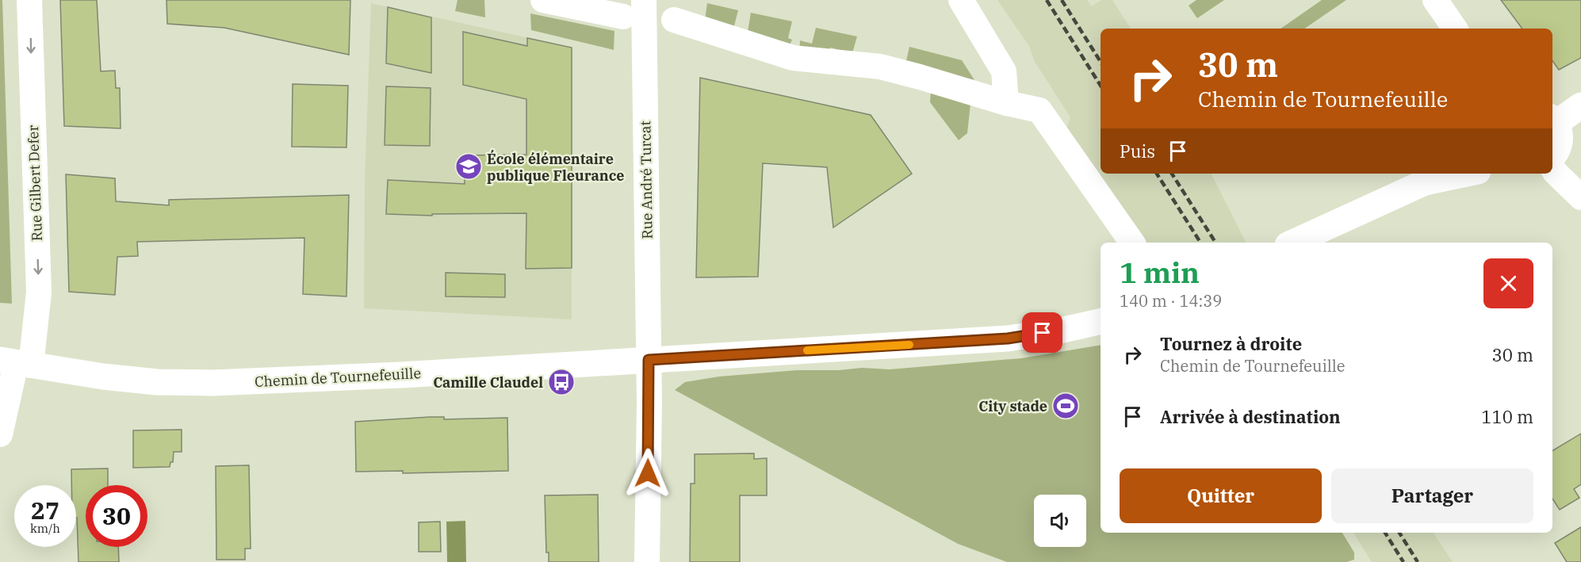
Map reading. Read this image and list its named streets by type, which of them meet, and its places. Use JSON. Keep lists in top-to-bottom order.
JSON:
{
  "streets": {
    "street": ["Rue André Turcat", "Rue Gilbert Defer", "Chemin de Tournefeuille"]
  },
  "crossings": [
    ["Rue André Turcat", "Chemin de Tournefeuille"],
    ["Rue Gilbert Defer", "Chemin de Tournefeuille"]
  ],
  "one_way": ["Rue Gilbert Defer"],
  "places": {
    "school or university": ["École élémentaire publique Fleurance"],
    "bus stop": ["Camille Claudel"],
    "sports": ["City stade"]
  },
  "page": {
    "turn": ["30 m", "Chemin de Tournefeuille"],
    "then": "Puis",
    "heading": ["1 min", "140 m · 14:39"],
    "list": [
      {
        "name": "Tournez à droite",
        "note": "Chemin de Tournefeuille",
        "value": "30 m"
      },
      {
        "name": "Arrivée à destination",
        "value": "110 m"
      }
    ],
    "buttons": ["Quitter", "Partager"],
    "speed": "27 km/h",
    "limit": "30"
  }
}
